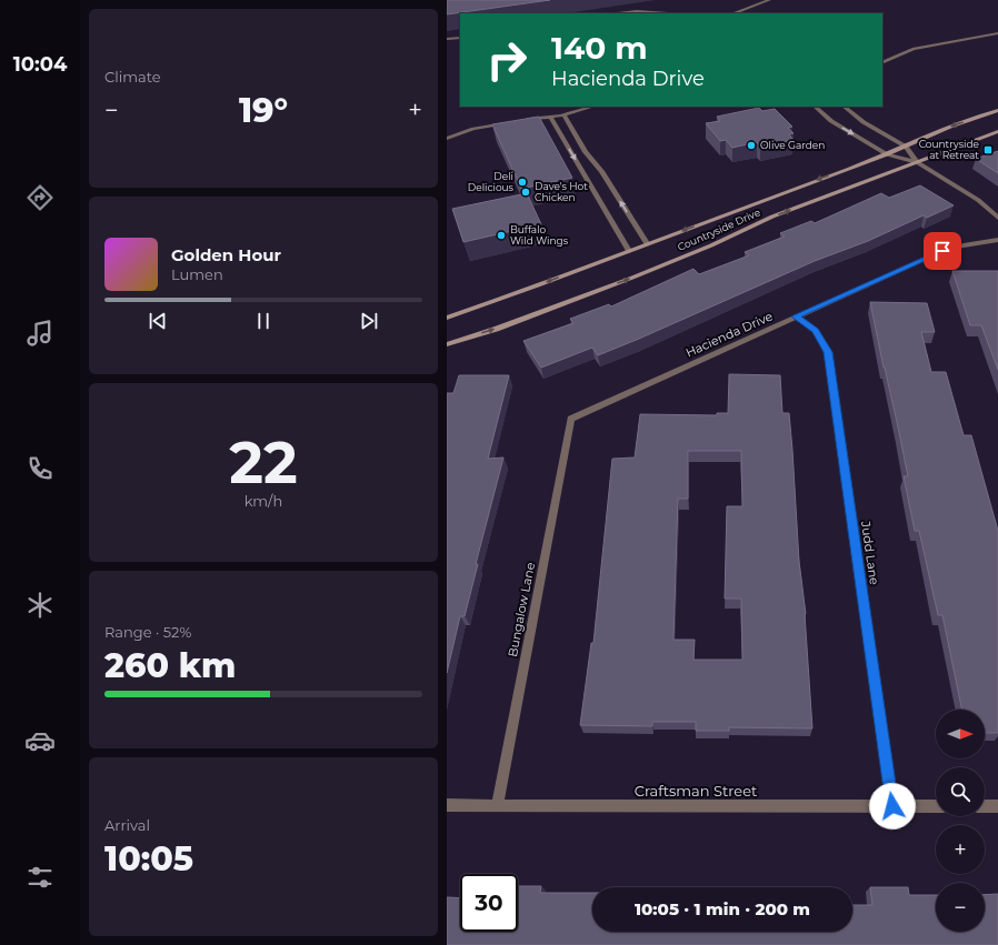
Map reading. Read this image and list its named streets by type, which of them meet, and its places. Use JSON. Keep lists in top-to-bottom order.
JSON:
{
  "streets": {
    "street": [
      "Countryside Drive",
      "Hacienda Drive",
      "Judd Lane",
      "Bungalow Lane",
      "Craftsman Street"
    ]
  },
  "crossings": [
    ["Hacienda Drive", "Judd Lane"],
    ["Hacienda Drive", "Bungalow Lane"],
    ["Judd Lane", "Craftsman Street"],
    ["Bungalow Lane", "Craftsman Street"]
  ],
  "places": {
    "other": [
      "Olive Garden",
      "Deli Delicious",
      "Dave's Hot Chicken",
      "Buffalo Wild Wings"
    ],
    "transit": ["Countryside at Retreat"]
  },
  "north": "right",
  "page": {
    "tabs": "10:04",
    "tile": [
      "Climate",
      ["22", "km/h"],
      ["Range · 52%", "260 km"],
      ["Arrival", "10:05"]
    ],
    "turn": ["140 m", "Hacienda Drive"],
    "heat": ["−", "19°", "+"],
    "song": ["Golden Hour", "Lumen"],
    "map_buttons": ["+", "−"],
    "limit": "30",
    "trip": "10:05 · 1 min · 200 m"
  }
}
